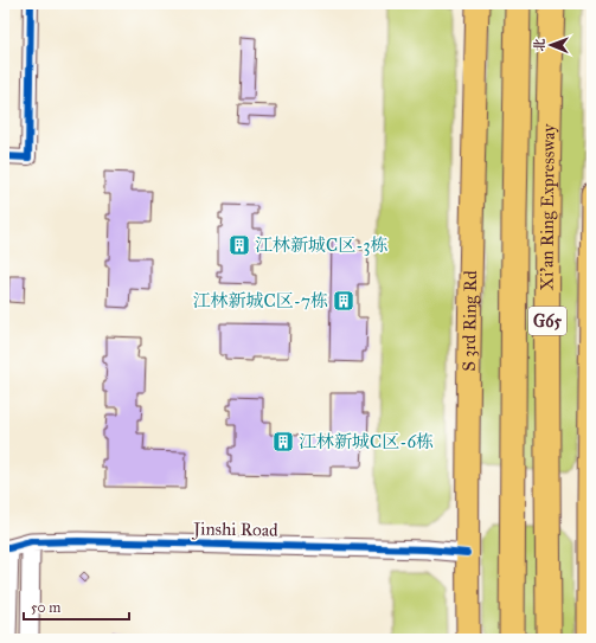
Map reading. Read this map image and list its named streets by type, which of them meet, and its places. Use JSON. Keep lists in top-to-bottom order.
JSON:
{
  "streets": {
    "highway": ["Xi'an Ring Expressway", "S 3rd Ring Rd", "G65"],
    "street": ["Jinshi Road"]
  },
  "crossings": [
    ["S 3rd Ring Rd", "Jinshi Road"]
  ],
  "places": {
    "building": ["江林新城C区-3栋", "江林新城C区-7栋", "江林新城C区-6栋"]
  },
  "scale_bar": "50 m",
  "north": "left"
}
